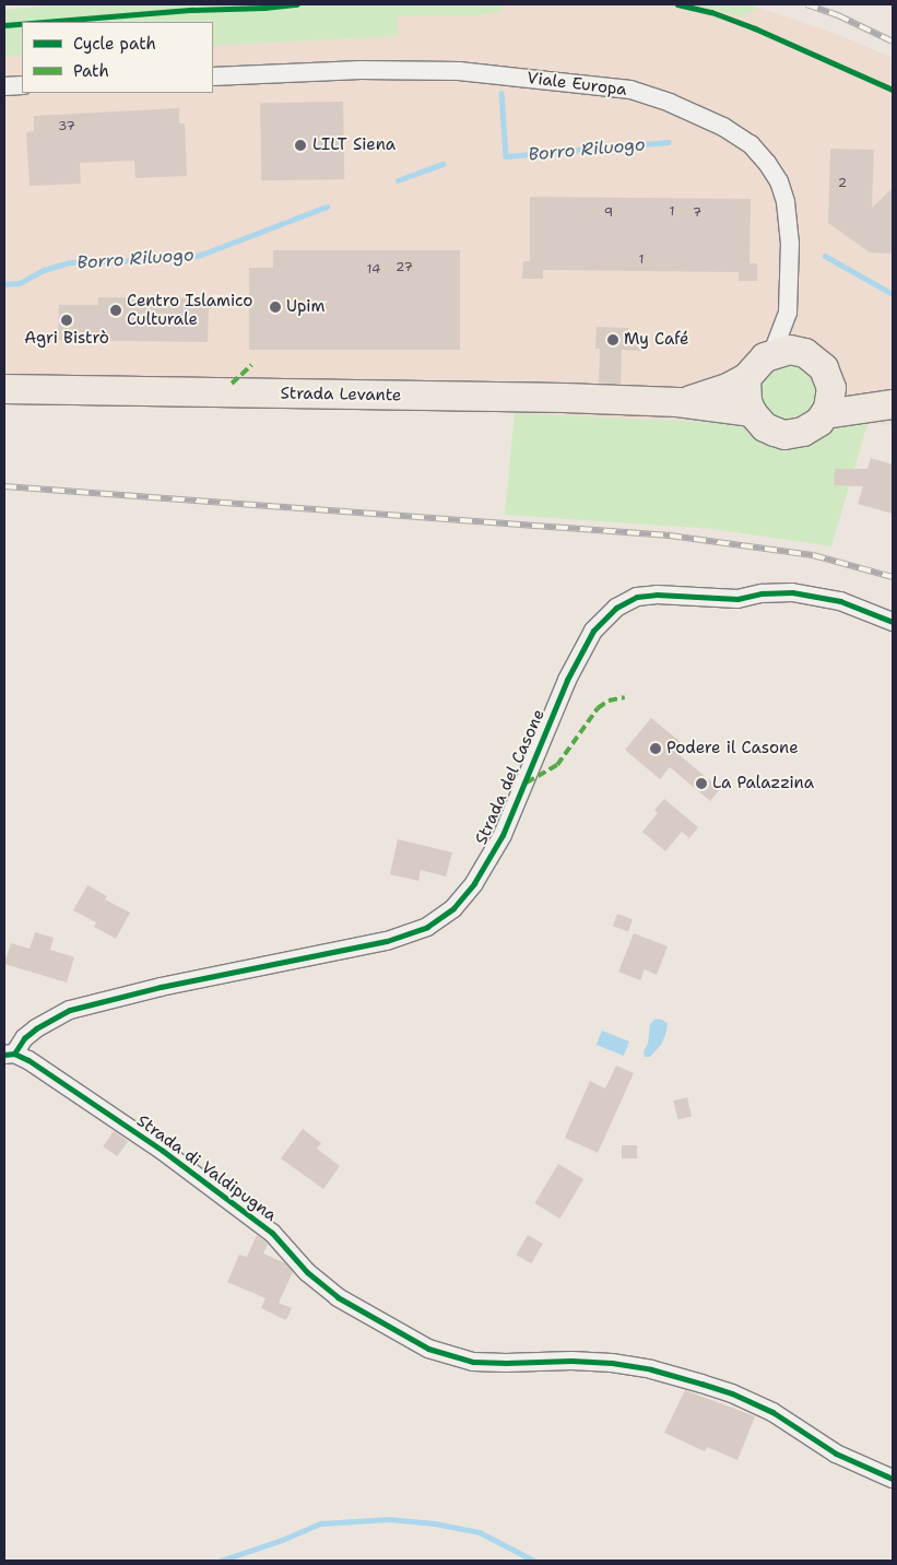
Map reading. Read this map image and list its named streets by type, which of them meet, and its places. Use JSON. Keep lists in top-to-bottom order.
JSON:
{
  "streets": {
    "main road": ["Strada Levante"],
    "street": ["Viale Europa", "Strada del Casone", "Strada di Valdipugna"]
  },
  "crossings": [
    ["Viale Europa", "Strada Levante"],
    ["Strada del Casone", "Strada di Valdipugna"]
  ],
  "water": ["Borro Riluogo"],
  "places": [
    "LILT Siena",
    "Upim",
    "Centro Islamico Culturale",
    "Agri Bistrò",
    "My Café",
    "Podere il Casone",
    "La Palazzina"
  ],
  "house_numbers": [
    "37",
    "2",
    "1",
    "9",
    "7",
    "1",
    "27",
    "14"
  ],
  "legend": ["Cycle path", "Path"]
}
